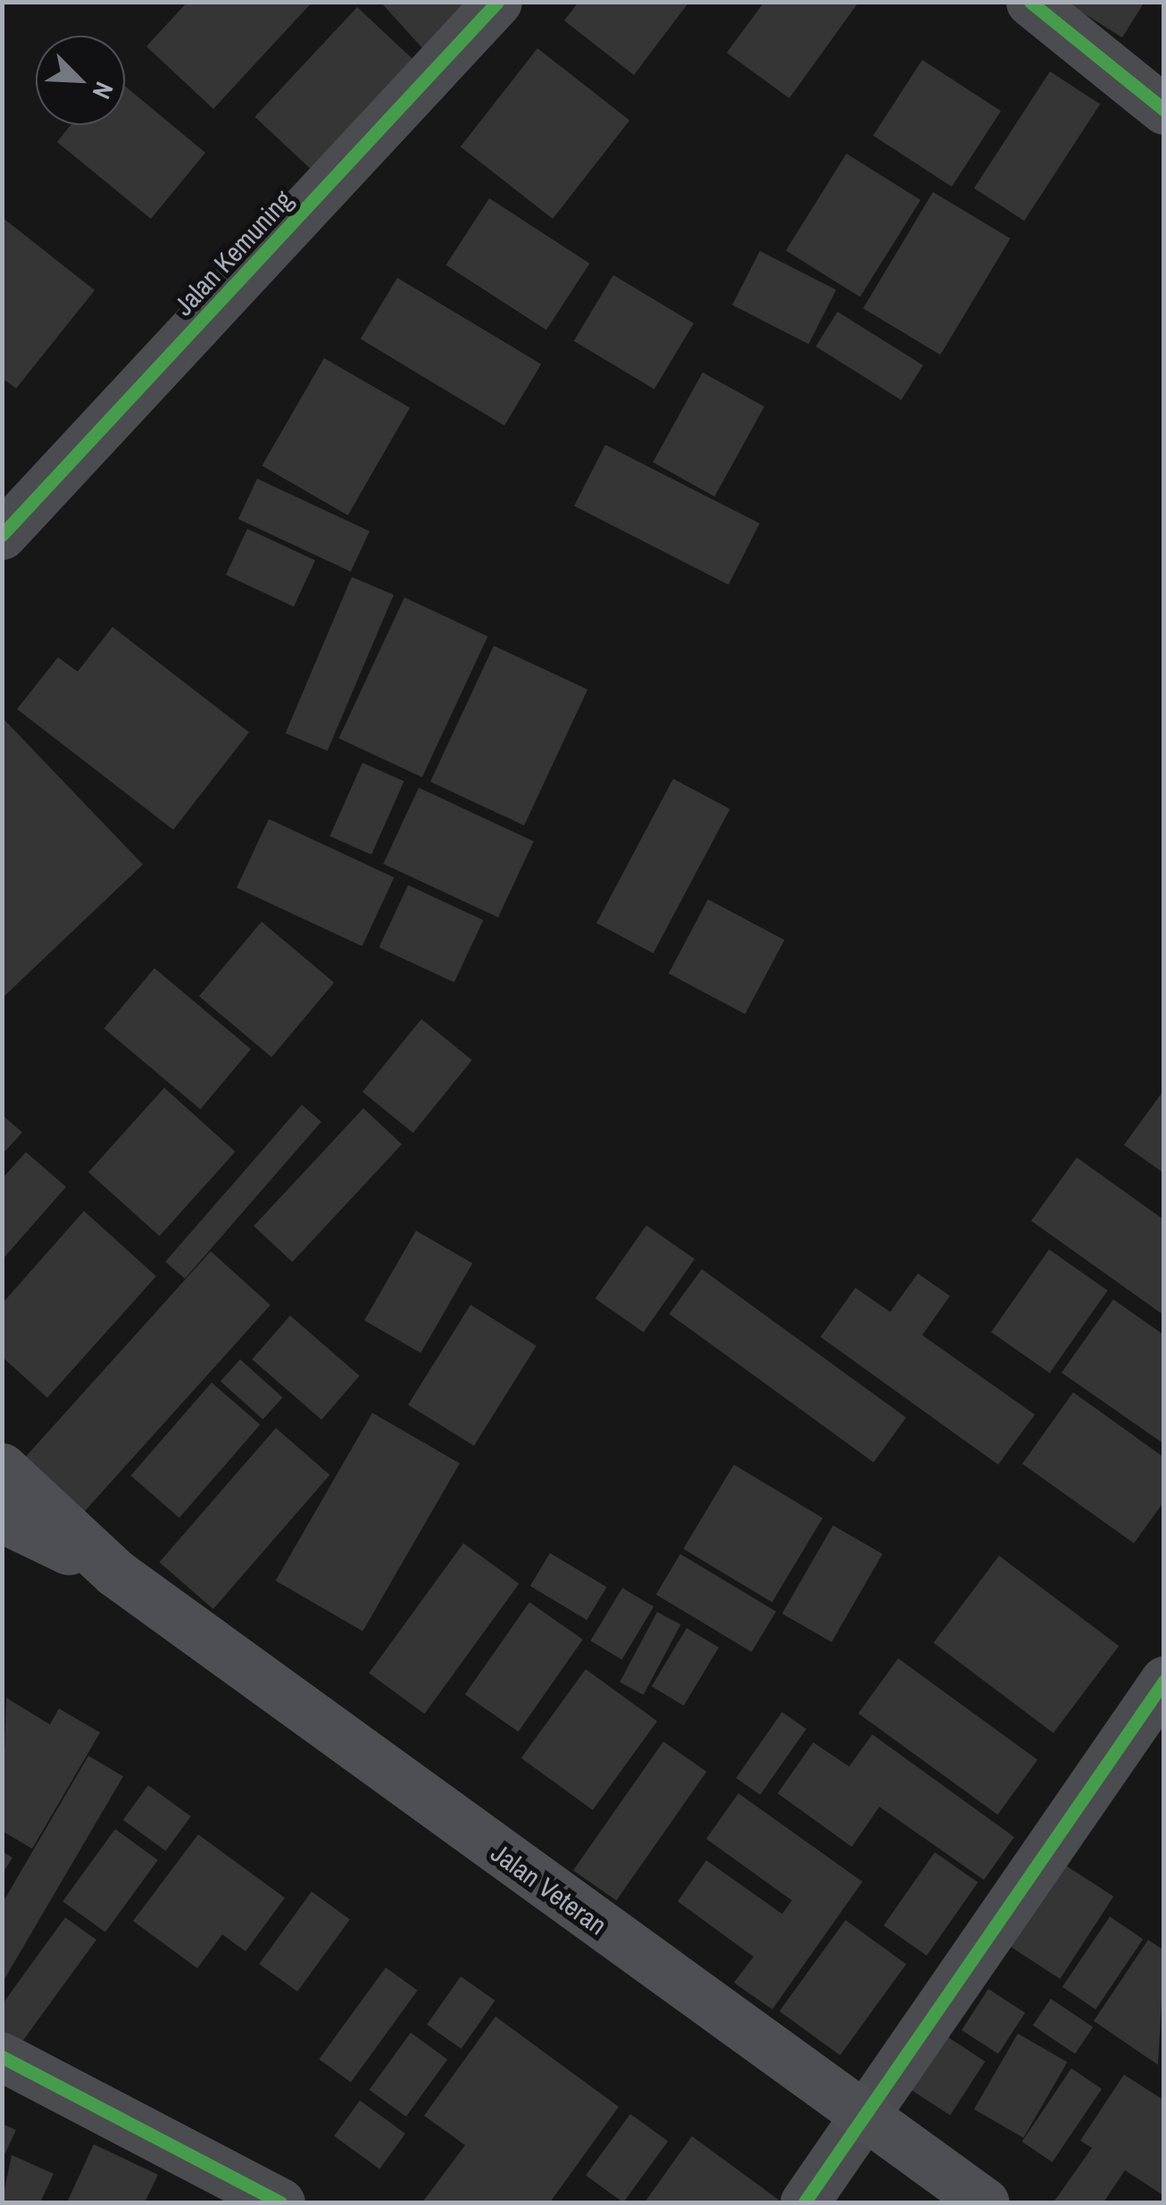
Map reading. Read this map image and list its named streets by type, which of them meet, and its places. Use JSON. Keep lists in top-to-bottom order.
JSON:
{
  "streets": {
    "main road": ["Jalan Veteran"],
    "street": ["Jalan Kemuning"]
  },
  "north": "bottom right"
}
